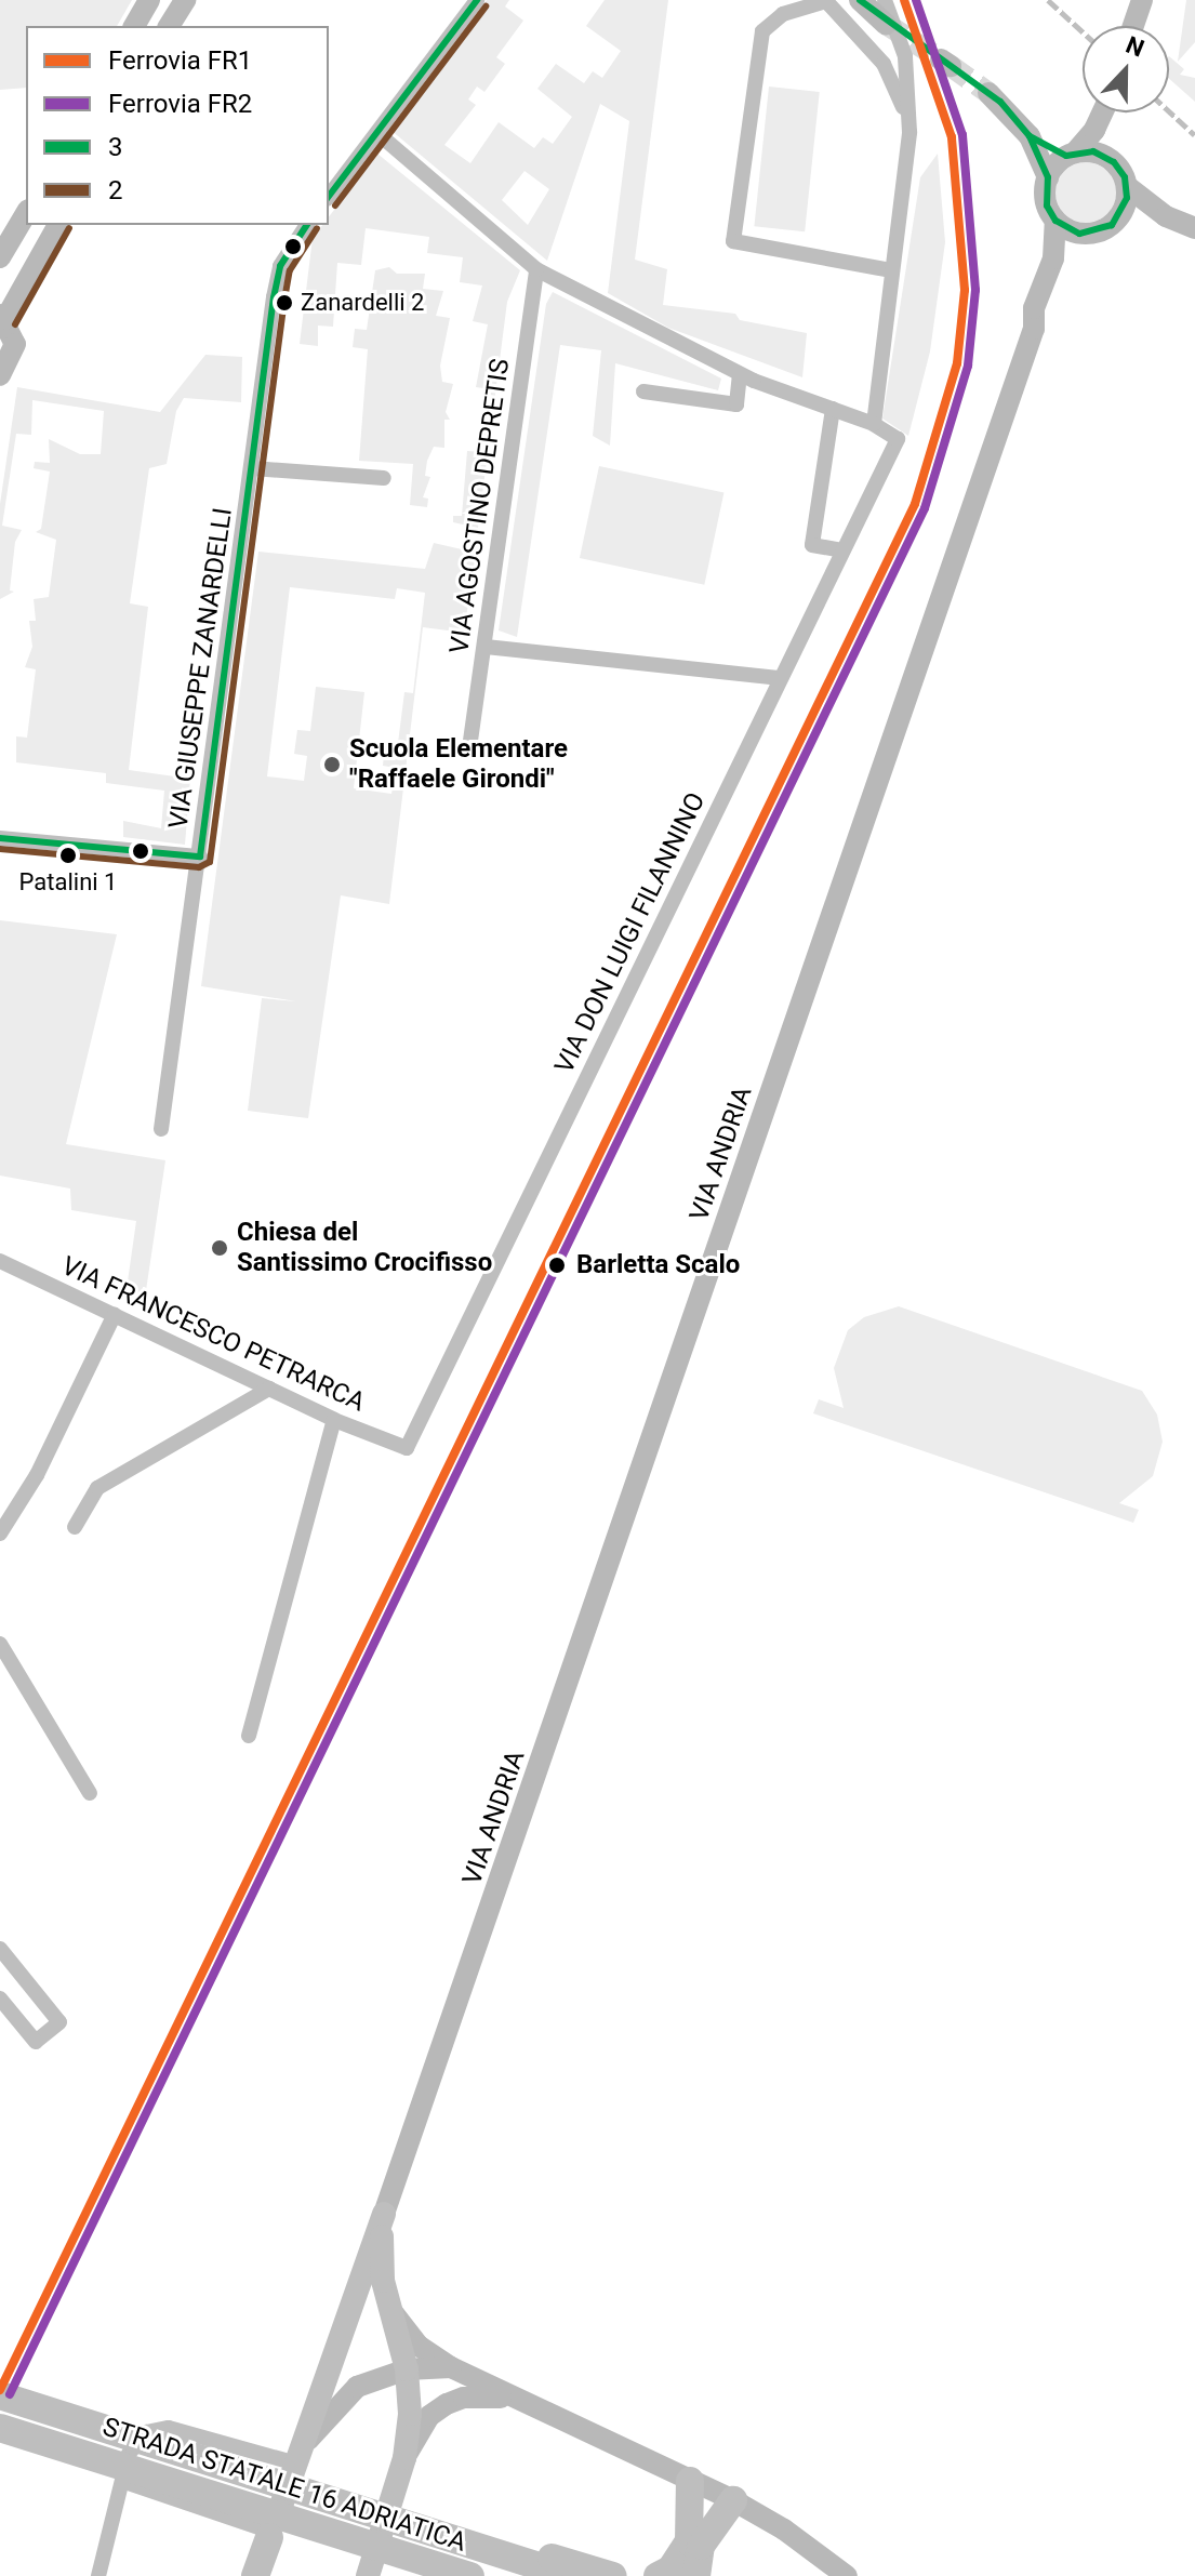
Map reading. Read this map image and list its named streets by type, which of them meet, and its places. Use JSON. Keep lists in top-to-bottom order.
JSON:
{
  "streets": {
    "highway": ["STRADA STATALE 16 ADRIATICA"],
    "main road": ["VIA ANDRIA"],
    "street": [
      "VIA AGOSTINO DEPRETIS",
      "VIA GIUSEPPE ZANARDELLI",
      "VIA DON LUIGI FILANNINO",
      "VIA FRANCESCO PETRARCA"
    ]
  },
  "crossings": [
    ["VIA DON LUIGI FILANNINO", "VIA FRANCESCO PETRARCA"]
  ],
  "places": [
    "Zanardelli 2",
    "Scuola Elementare \"Raffaele Girondi\"",
    "Patalini 1",
    "Chiesa del Santissimo Crocifisso",
    "Barletta Scalo"
  ],
  "lines": [
    "rail line FR1",
    "rail line FR2",
    "transit line 3",
    "transit line 2"
  ],
  "legend": [
    "Ferrovia FR1",
    "Ferrovia FR2",
    "3",
    "2"
  ],
  "north": "top"
}
